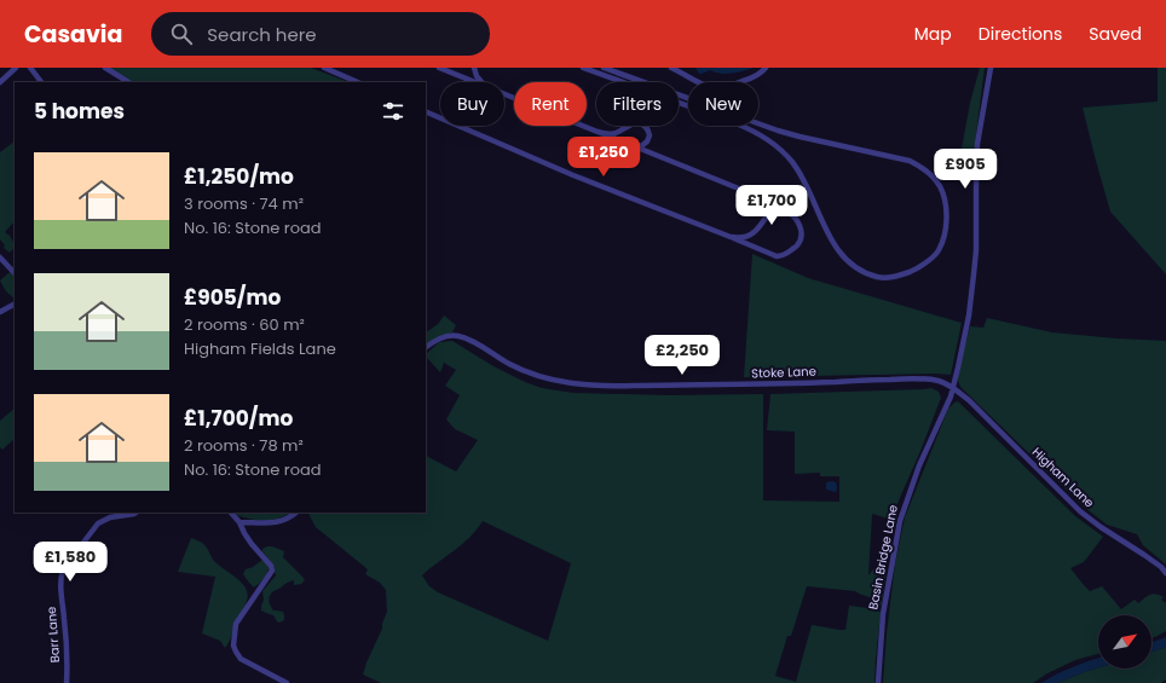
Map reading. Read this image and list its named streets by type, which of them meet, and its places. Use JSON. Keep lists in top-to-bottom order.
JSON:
{
  "streets": {
    "street": [
      "Stoke Lane",
      "Higham Lane",
      "Basin Bridge Lane",
      "Barr Lane"
    ]
  },
  "crossings": [
    ["Stoke Lane", "Higham Lane"],
    ["Stoke Lane", "Basin Bridge Lane"],
    ["Higham Lane", "Basin Bridge Lane"]
  ],
  "north": "top right",
  "page": {
    "header": "Casavia",
    "search": "Search here",
    "nav": ["Map", "Directions", "Saved"],
    "chip": [
      "Buy",
      "Rent",
      "Filters",
      "New"
    ],
    "heading": "5 homes",
    "price": [
      "£1,250",
      "£905",
      "£1,700",
      "£2,250",
      "£1,580"
    ],
    "list": [
      {
        "name": "£1,250/mo",
        "note": "3 rooms · 74 m² · No. 16: Stone road"
      },
      {
        "name": "£905/mo",
        "note": "2 rooms · 60 m² · Higham Fields Lane"
      },
      {
        "name": "£1,700/mo",
        "note": "2 rooms · 78 m² · No. 16: Stone road"
      }
    ]
  }
}
